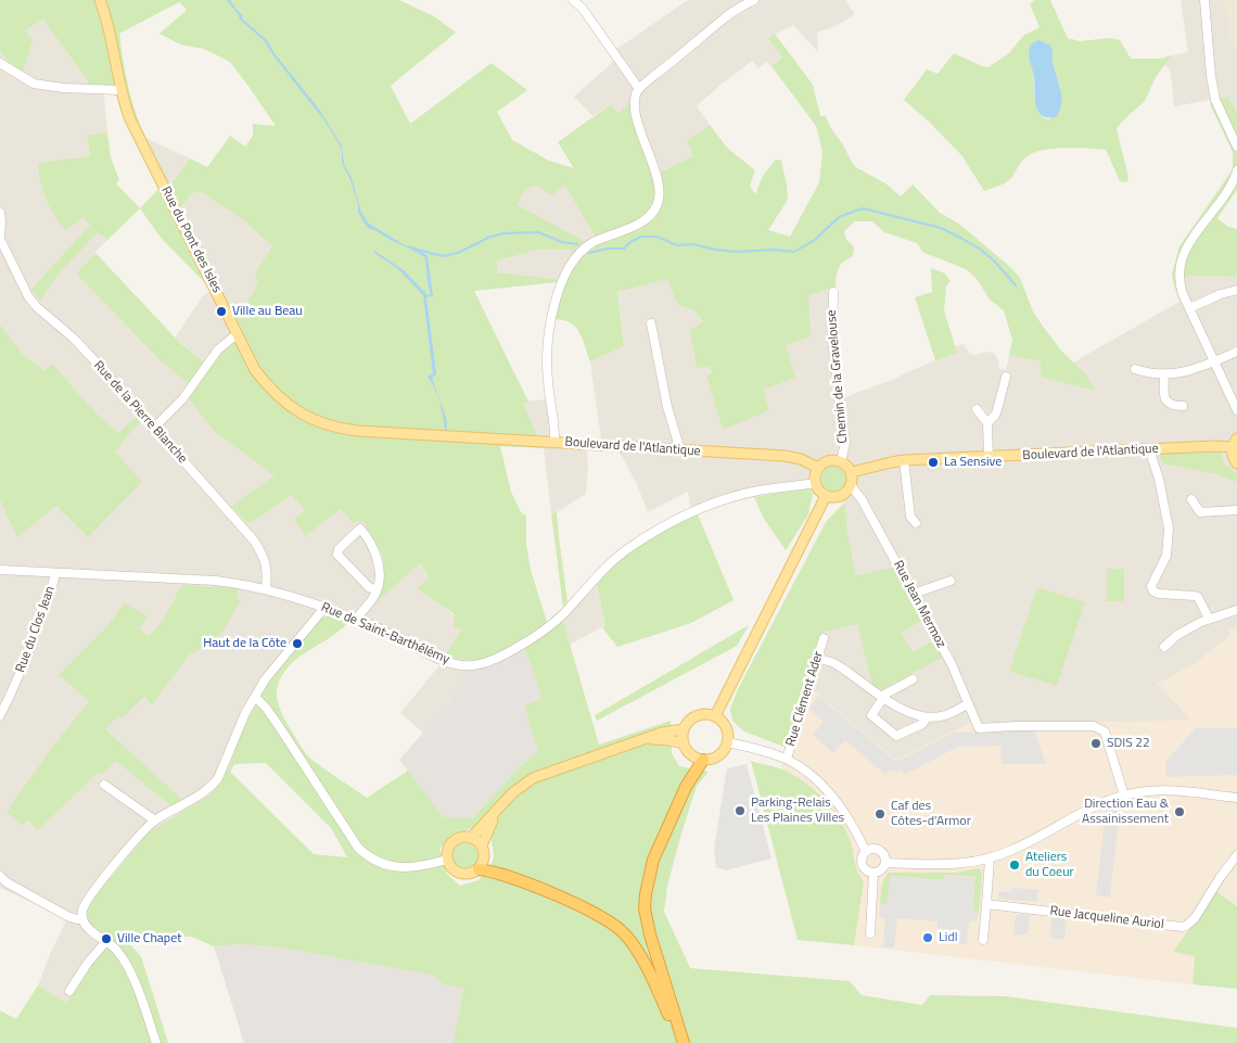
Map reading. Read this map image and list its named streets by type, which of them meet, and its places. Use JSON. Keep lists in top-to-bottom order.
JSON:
{
  "streets": {
    "main road": ["Rue du Pont des Isles", "Boulevard de l'Atlantique"],
    "street": [
      "Chemin de la Gravelouse",
      "Rue de la Pierre Blanche",
      "Rue Jean Mermoz",
      "Rue du Clos Jean",
      "Rue de Saint-Barthélémy",
      "Rue Clément Ader",
      "Rue Jacqueline Auriol"
    ]
  },
  "crossings": [
    ["Rue du Pont des Isles", "Boulevard de l'Atlantique"],
    ["Chemin de la Gravelouse", "Boulevard de l'Atlantique"],
    ["Chemin de la Gravelouse", "Rue Jean Mermoz"],
    ["Chemin de la Gravelouse", "Rue de Saint-Barthélémy"],
    ["Rue de la Pierre Blanche", "Rue de Saint-Barthélémy"],
    ["Boulevard de l'Atlantique", "Rue Jean Mermoz"],
    ["Boulevard de l'Atlantique", "Rue de Saint-Barthélémy"],
    ["Rue Jean Mermoz", "Rue de Saint-Barthélémy"],
    ["Rue du Clos Jean", "Rue de Saint-Barthélémy"]
  ],
  "places": [
    "Ville au Beau",
    "La Sensive",
    "Haut de la Côte",
    "SDIS 22",
    "Parking-Relais Les Plaines Villes",
    "Direction Eau & Assainissement",
    "Caf des Côtes-d'Armor",
    "Ateliers du Coeur",
    "Lidl",
    "Ville Chapet"
  ]
}
